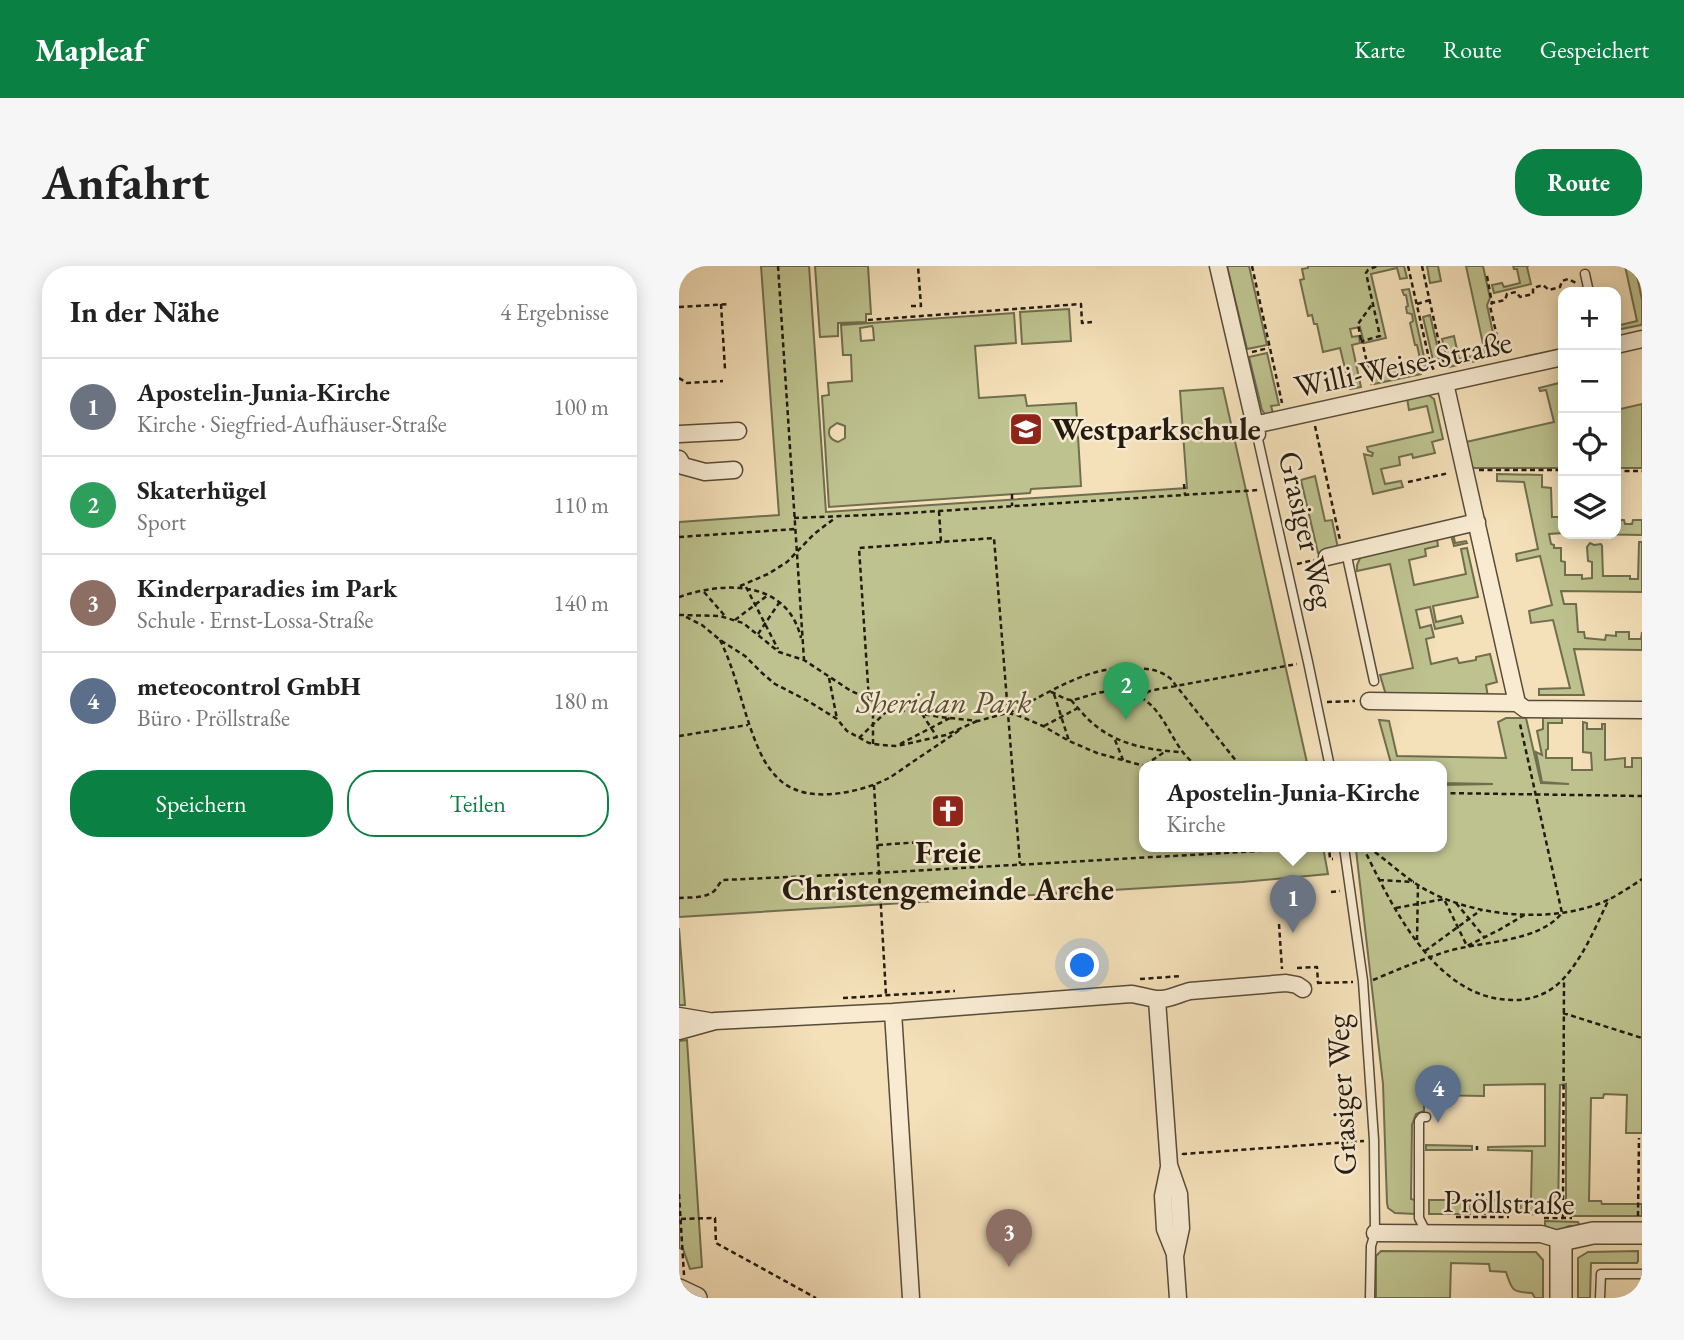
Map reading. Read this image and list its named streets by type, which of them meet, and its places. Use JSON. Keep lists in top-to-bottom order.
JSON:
{
  "streets": {
    "street": ["Willi-Weise-Straße", "Grasiger Weg", "Pröllstraße"]
  },
  "crossings": [
    ["Willi-Weise-Straße", "Grasiger Weg"],
    ["Grasiger Weg", "Pröllstraße"]
  ],
  "parks": ["Sheridan Park"],
  "places": {
    "school or university": ["Westparkschule"],
    "church": ["Freie Christengemeinde Arche"]
  },
  "page": {
    "header": "Mapleaf",
    "nav": ["Karte", "Route", "Gespeichert"],
    "buttons": [
      "Route",
      ["Speichern", "Teilen"]
    ],
    "title": "Anfahrt",
    "heading": ["In der Nähe", "4 Ergebnisse"],
    "map_buttons": ["+", "−"],
    "list": [
      {
        "mark": "1",
        "name": "Apostelin-Junia-Kirche",
        "note": "Kirche · Siegfried-Aufhäuser-Straße",
        "value": "100 m"
      },
      {
        "mark": "2",
        "name": "Skaterhügel",
        "note": "Sport",
        "value": "110 m"
      },
      {
        "mark": "3",
        "name": "Kinderparadies im Park",
        "note": "Schule · Ernst-Lossa-Straße",
        "value": "140 m"
      },
      {
        "mark": "4",
        "name": "meteocontrol GmbH",
        "note": "Büro · Pröllstraße",
        "value": "180 m"
      }
    ],
    "pins": [
      "2",
      "1",
      "4",
      "3"
    ],
    "popup": ["Apostelin-Junia-Kirche", "Kirche"]
  }
}
